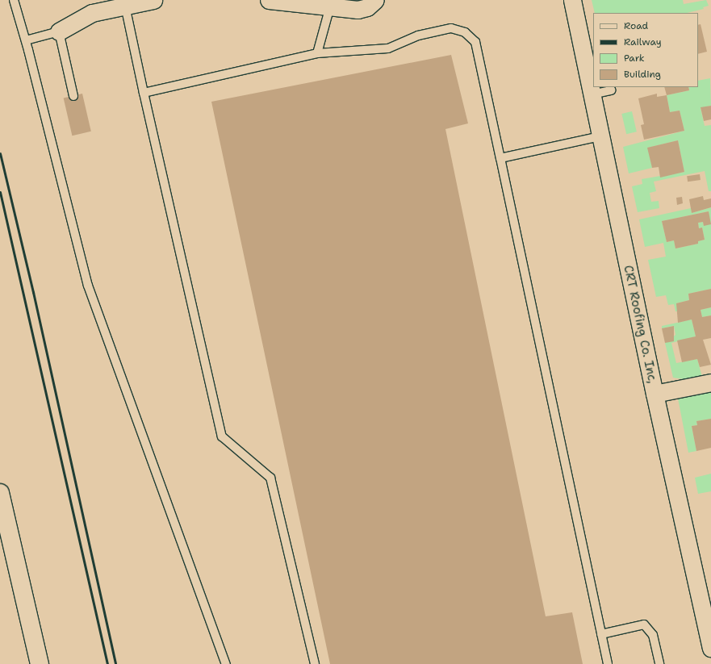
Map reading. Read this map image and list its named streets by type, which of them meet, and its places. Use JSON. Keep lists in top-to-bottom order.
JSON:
{
  "streets": {
    "street": ["CRT Roofing Co. Inc,"]
  },
  "legend": [
    "Road",
    "Railway",
    "Park",
    "Building"
  ]
}
